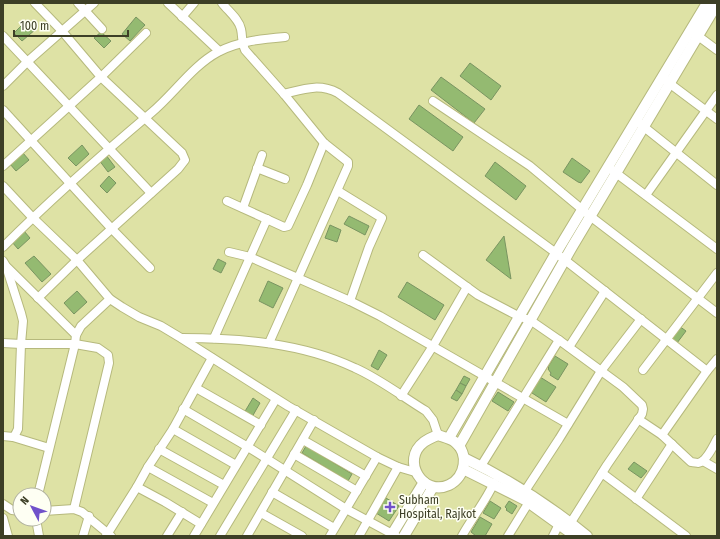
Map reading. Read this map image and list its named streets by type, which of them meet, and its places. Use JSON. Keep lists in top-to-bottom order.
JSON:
{
  "places": {
    "health": ["Subham Hospital, Rajkot"]
  },
  "scale_bar": "100 m",
  "north": "top left"
}
